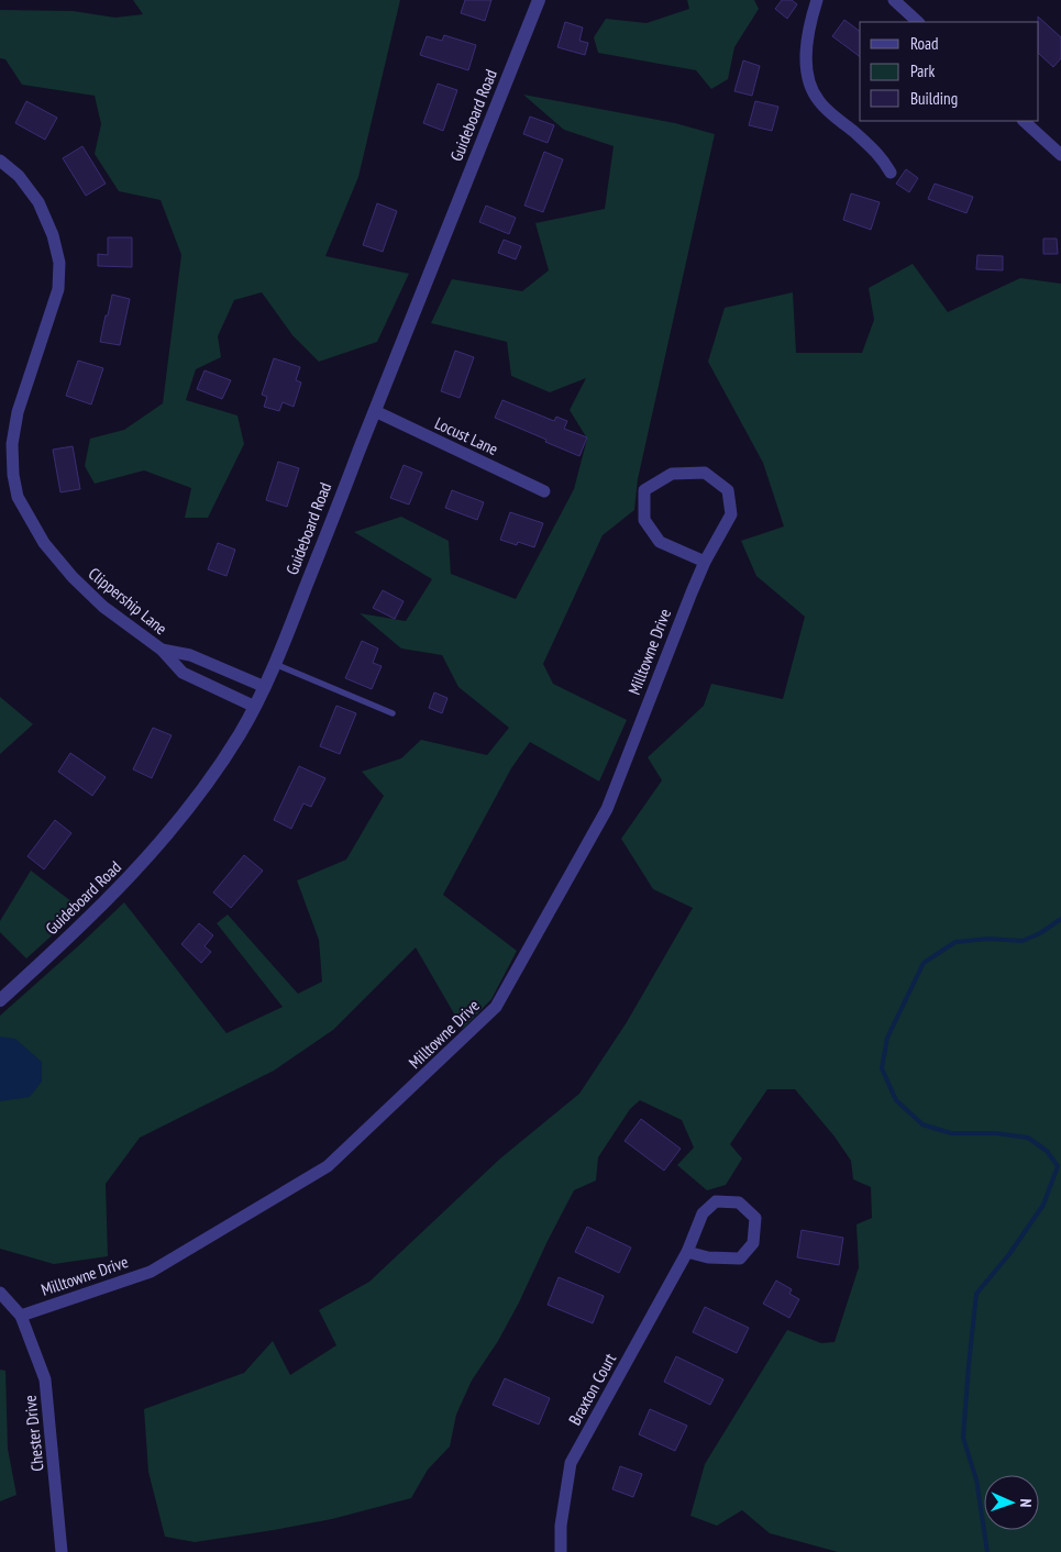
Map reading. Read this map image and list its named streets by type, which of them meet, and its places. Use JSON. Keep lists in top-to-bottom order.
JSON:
{
  "streets": {
    "street": [
      "Guideboard Road",
      "Locust Lane",
      "Clippership Lane",
      "Milltowne Drive",
      "Braxton Court",
      "Chester Drive"
    ]
  },
  "crossings": [
    ["Guideboard Road", "Locust Lane"],
    ["Guideboard Road", "Clippership Lane"],
    ["Milltowne Drive", "Chester Drive"]
  ],
  "legend": ["Road", "Park", "Building"],
  "north": "right"
}
